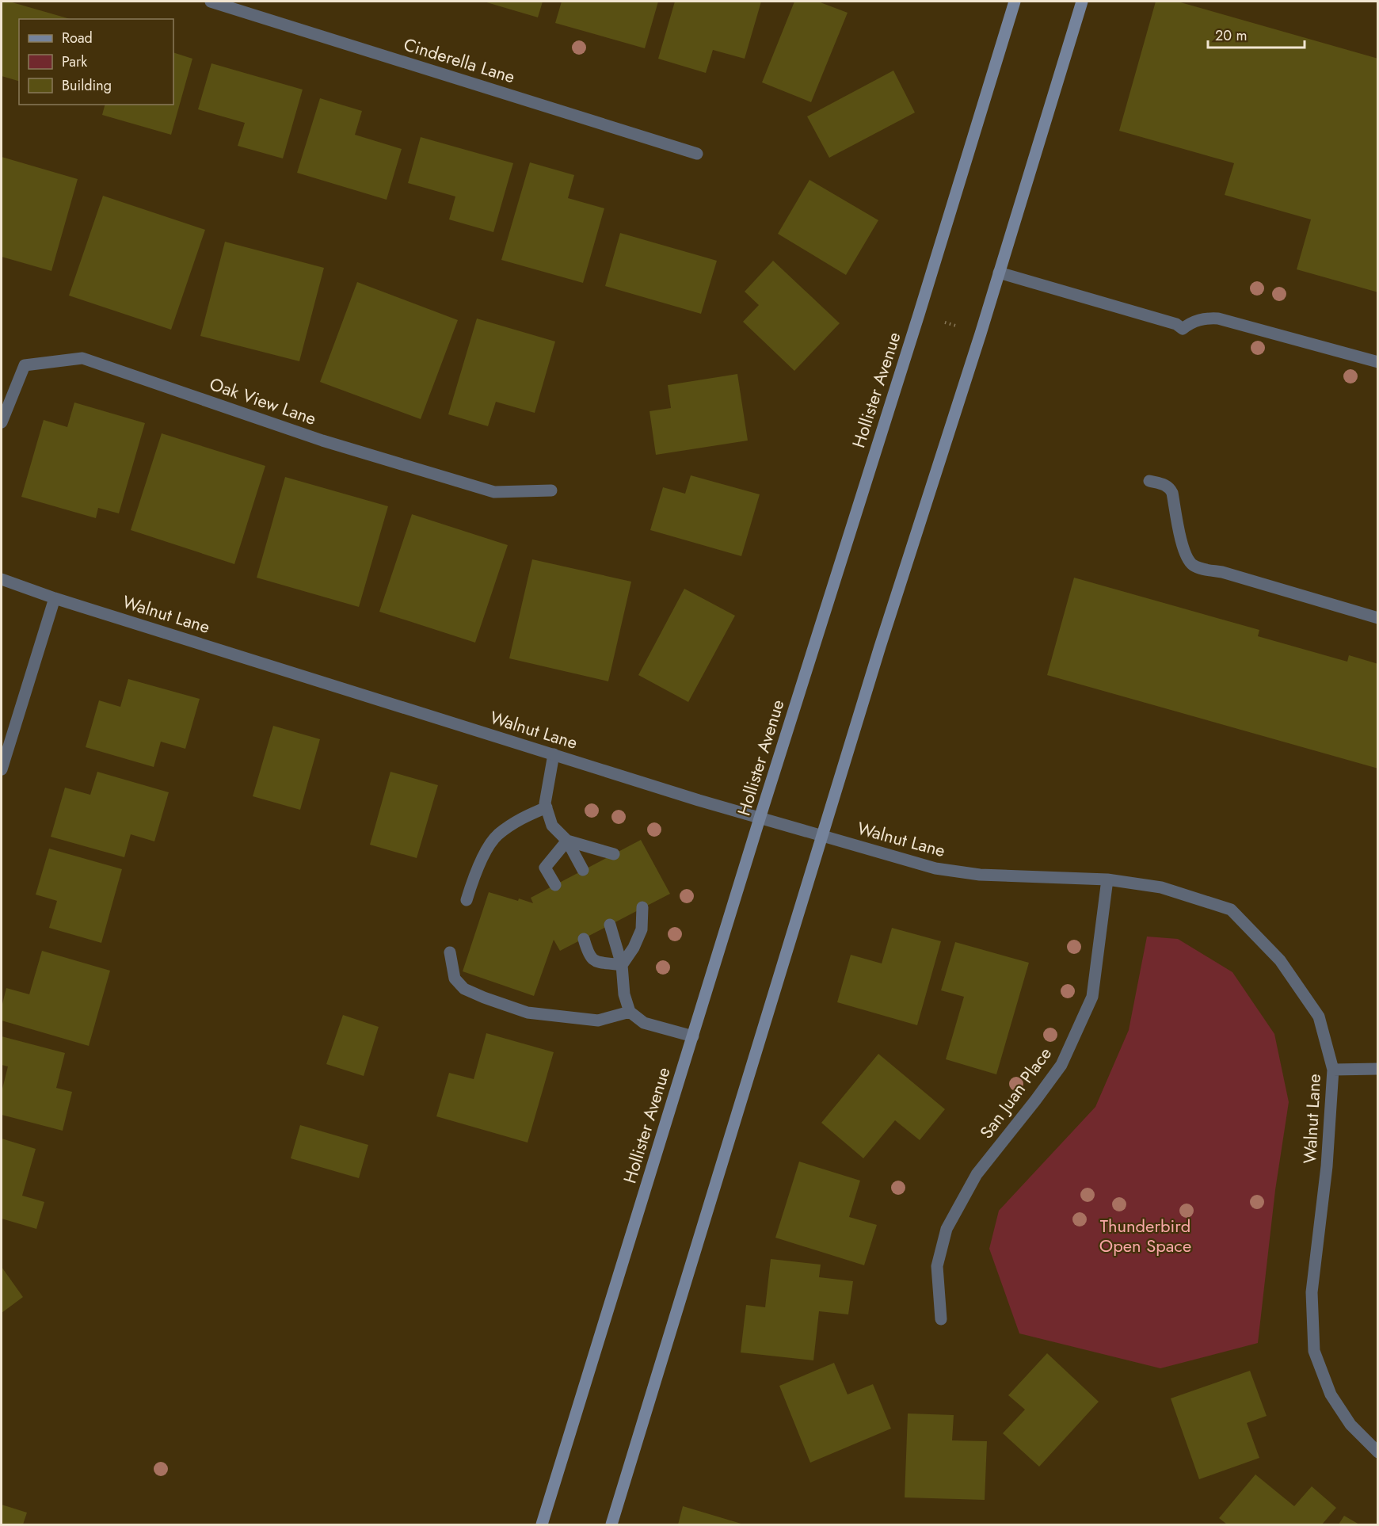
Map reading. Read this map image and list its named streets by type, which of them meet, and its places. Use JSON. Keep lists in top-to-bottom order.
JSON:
{
  "streets": {
    "main road": ["Hollister Avenue"],
    "street": [
      "Cinderella Lane",
      "Oak View Lane",
      "Walnut Lane",
      "San Juan Place"
    ]
  },
  "crossings": [
    ["Hollister Avenue", "Walnut Lane"],
    ["Walnut Lane", "San Juan Place"]
  ],
  "parks": ["Thunderbird Open Space"],
  "legend": ["Road", "Park", "Building"],
  "scale_bar": "20 m"
}
